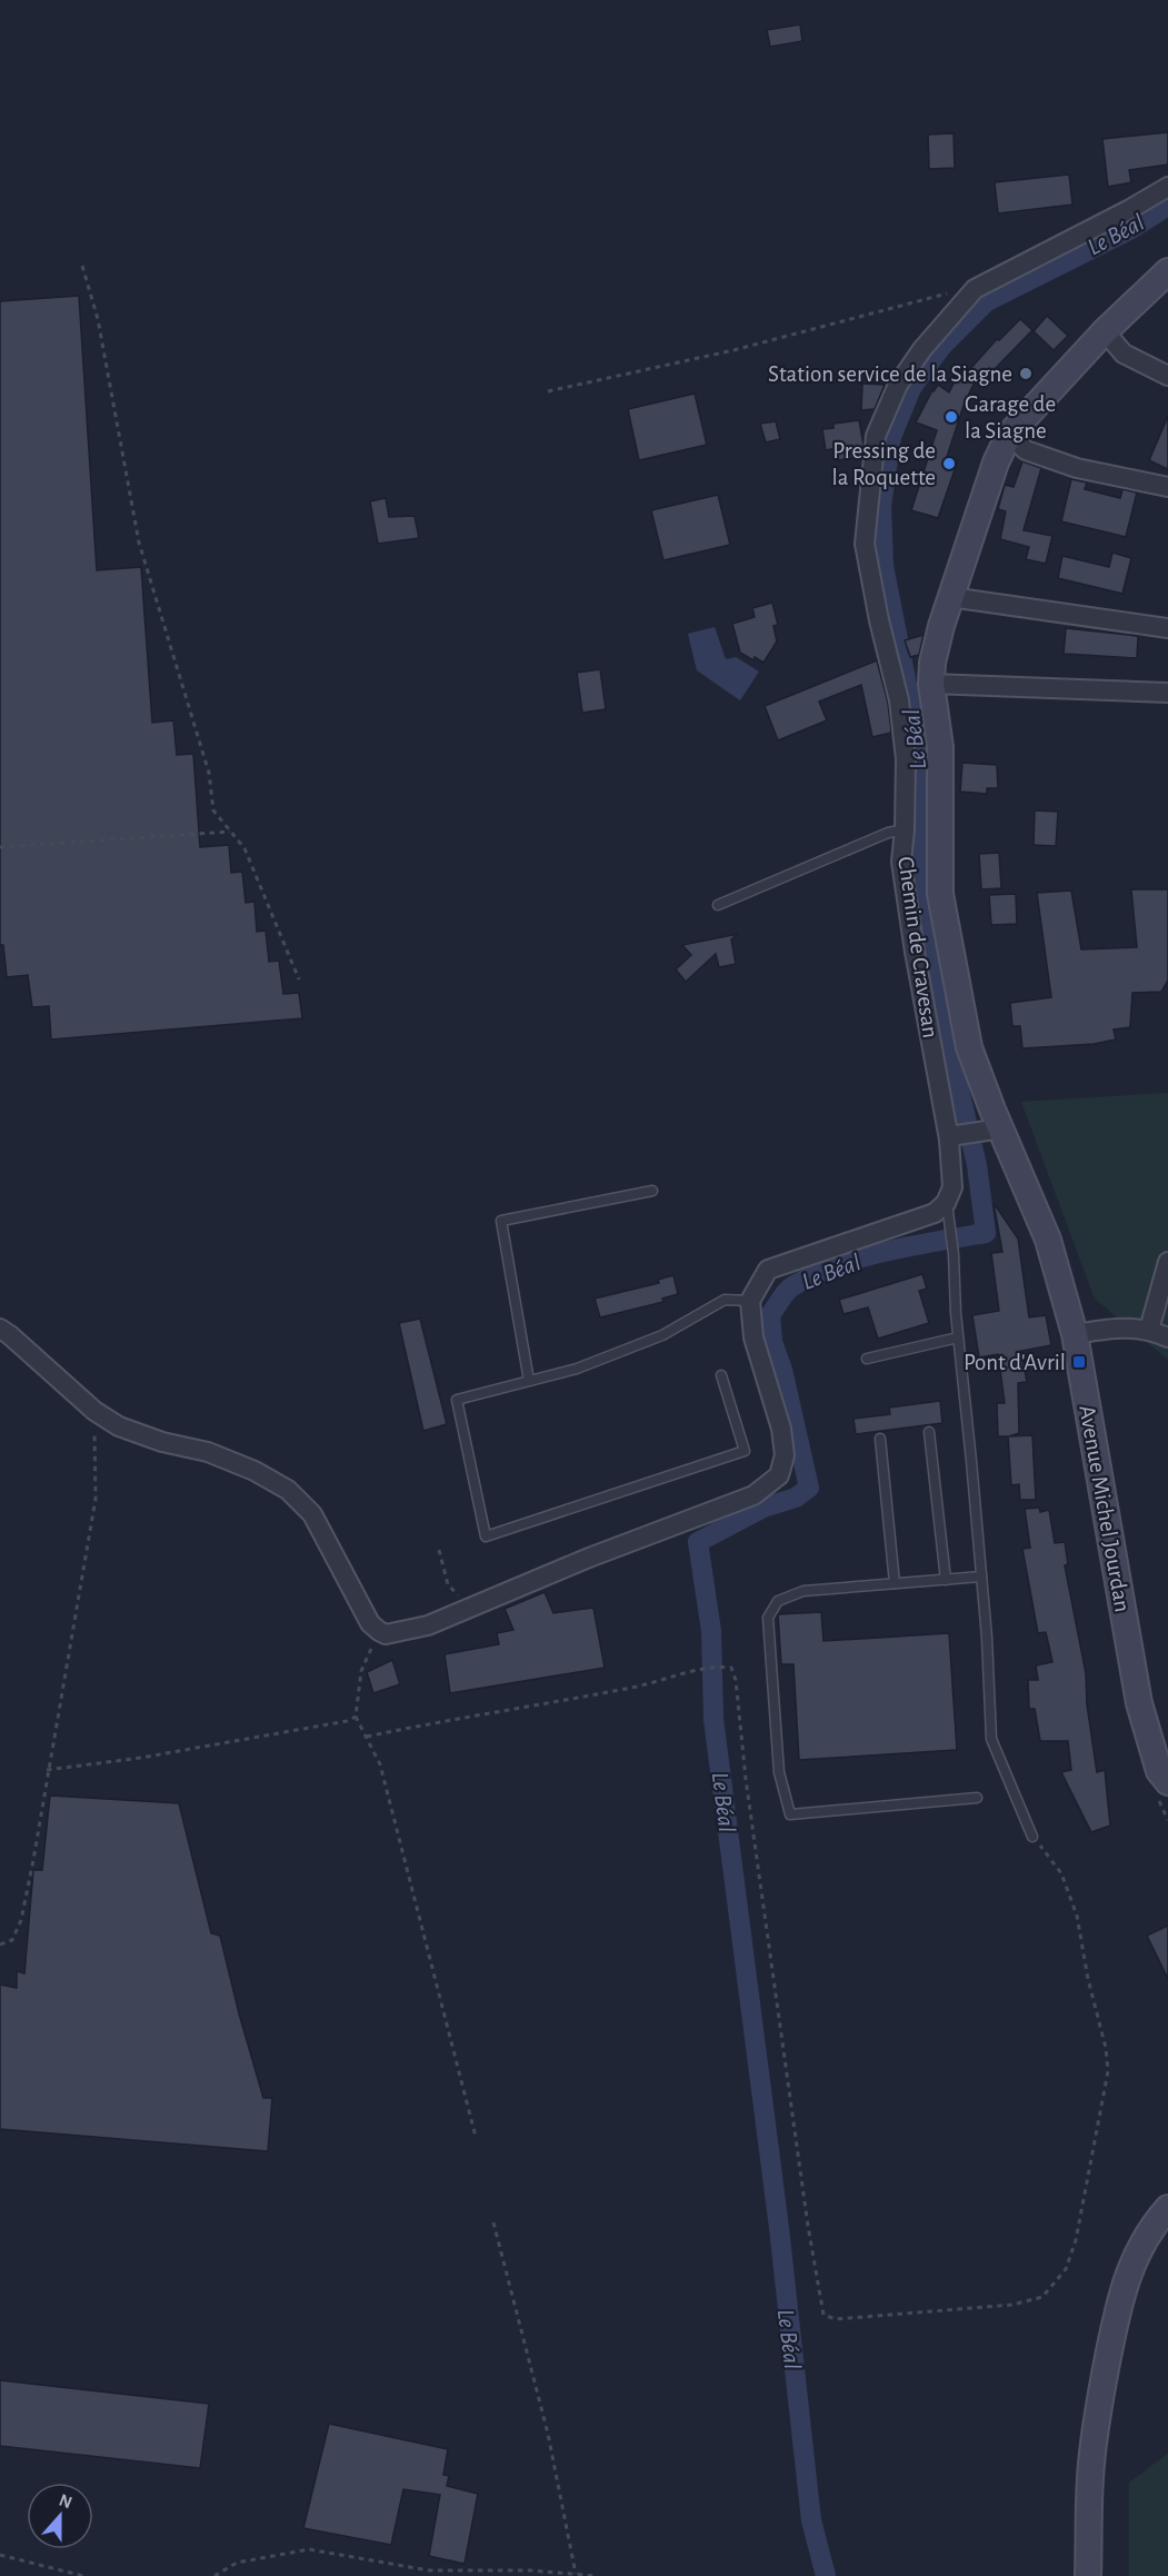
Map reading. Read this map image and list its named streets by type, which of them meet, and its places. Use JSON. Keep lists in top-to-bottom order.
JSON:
{
  "streets": {
    "main road": ["Avenue Michel Jourdan"],
    "street": ["Chemin de Cravesan"]
  },
  "water": ["Le Béal"],
  "places": {
    "other": ["Station service de la Siagne", "Garage de la Siagne", "Pressing de la Roquette"],
    "transit": ["Pont d'Avril"]
  },
  "north": "top"
}
